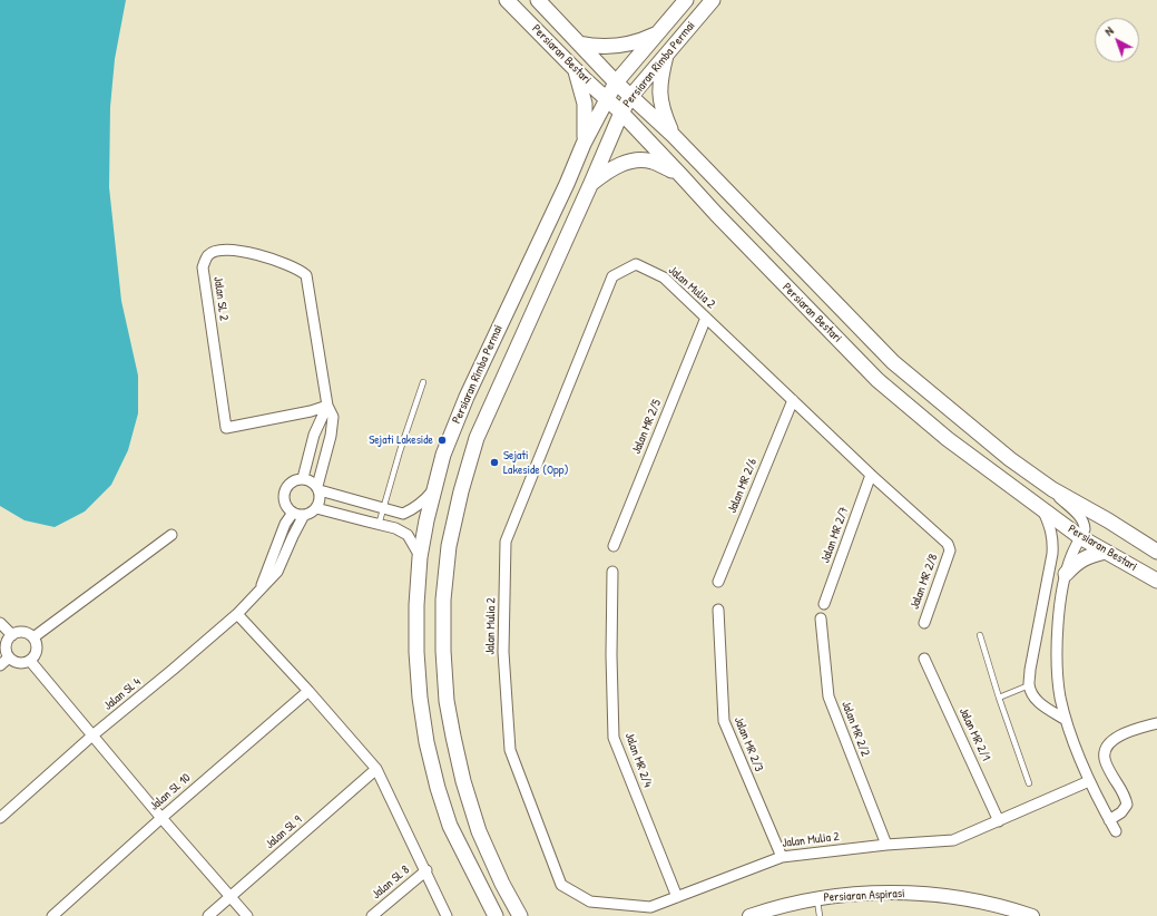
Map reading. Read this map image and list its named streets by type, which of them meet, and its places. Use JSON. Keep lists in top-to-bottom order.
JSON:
{
  "streets": {
    "main road": ["Persiaran Bestari", "Persiaran Rimba Permai"],
    "street": [
      "Jalan Mulia 2",
      "Jalan SL 2",
      "Jalan MR 2/5",
      "Jalan MR 2/6",
      "Jalan MR 2/7",
      "Jalan MR 2/8",
      "Jalan SL 4",
      "Jalan MR 2/2",
      "Jalan MR 2/1",
      "Jalan MR 2/3",
      "Jalan MR 2/4",
      "Jalan SL 10",
      "Jalan SL 9",
      "Jalan SL 8",
      "Persiaran Aspirasi"
    ]
  },
  "crossings": [
    ["Persiaran Bestari", "Persiaran Rimba Permai"],
    ["Jalan Mulia 2", "Jalan MR 2/5"],
    ["Jalan Mulia 2", "Jalan MR 2/6"],
    ["Jalan Mulia 2", "Jalan MR 2/7"],
    ["Jalan Mulia 2", "Jalan MR 2/8"],
    ["Jalan Mulia 2", "Jalan MR 2/2"],
    ["Jalan Mulia 2", "Jalan MR 2/1"],
    ["Jalan Mulia 2", "Jalan MR 2/3"],
    ["Jalan Mulia 2", "Jalan MR 2/4"],
    ["Jalan SL 2", "Jalan SL 4"]
  ],
  "places": ["Sejati Lakeside", "Sejati Lakeside (Opp)"],
  "north": "top left"
}
